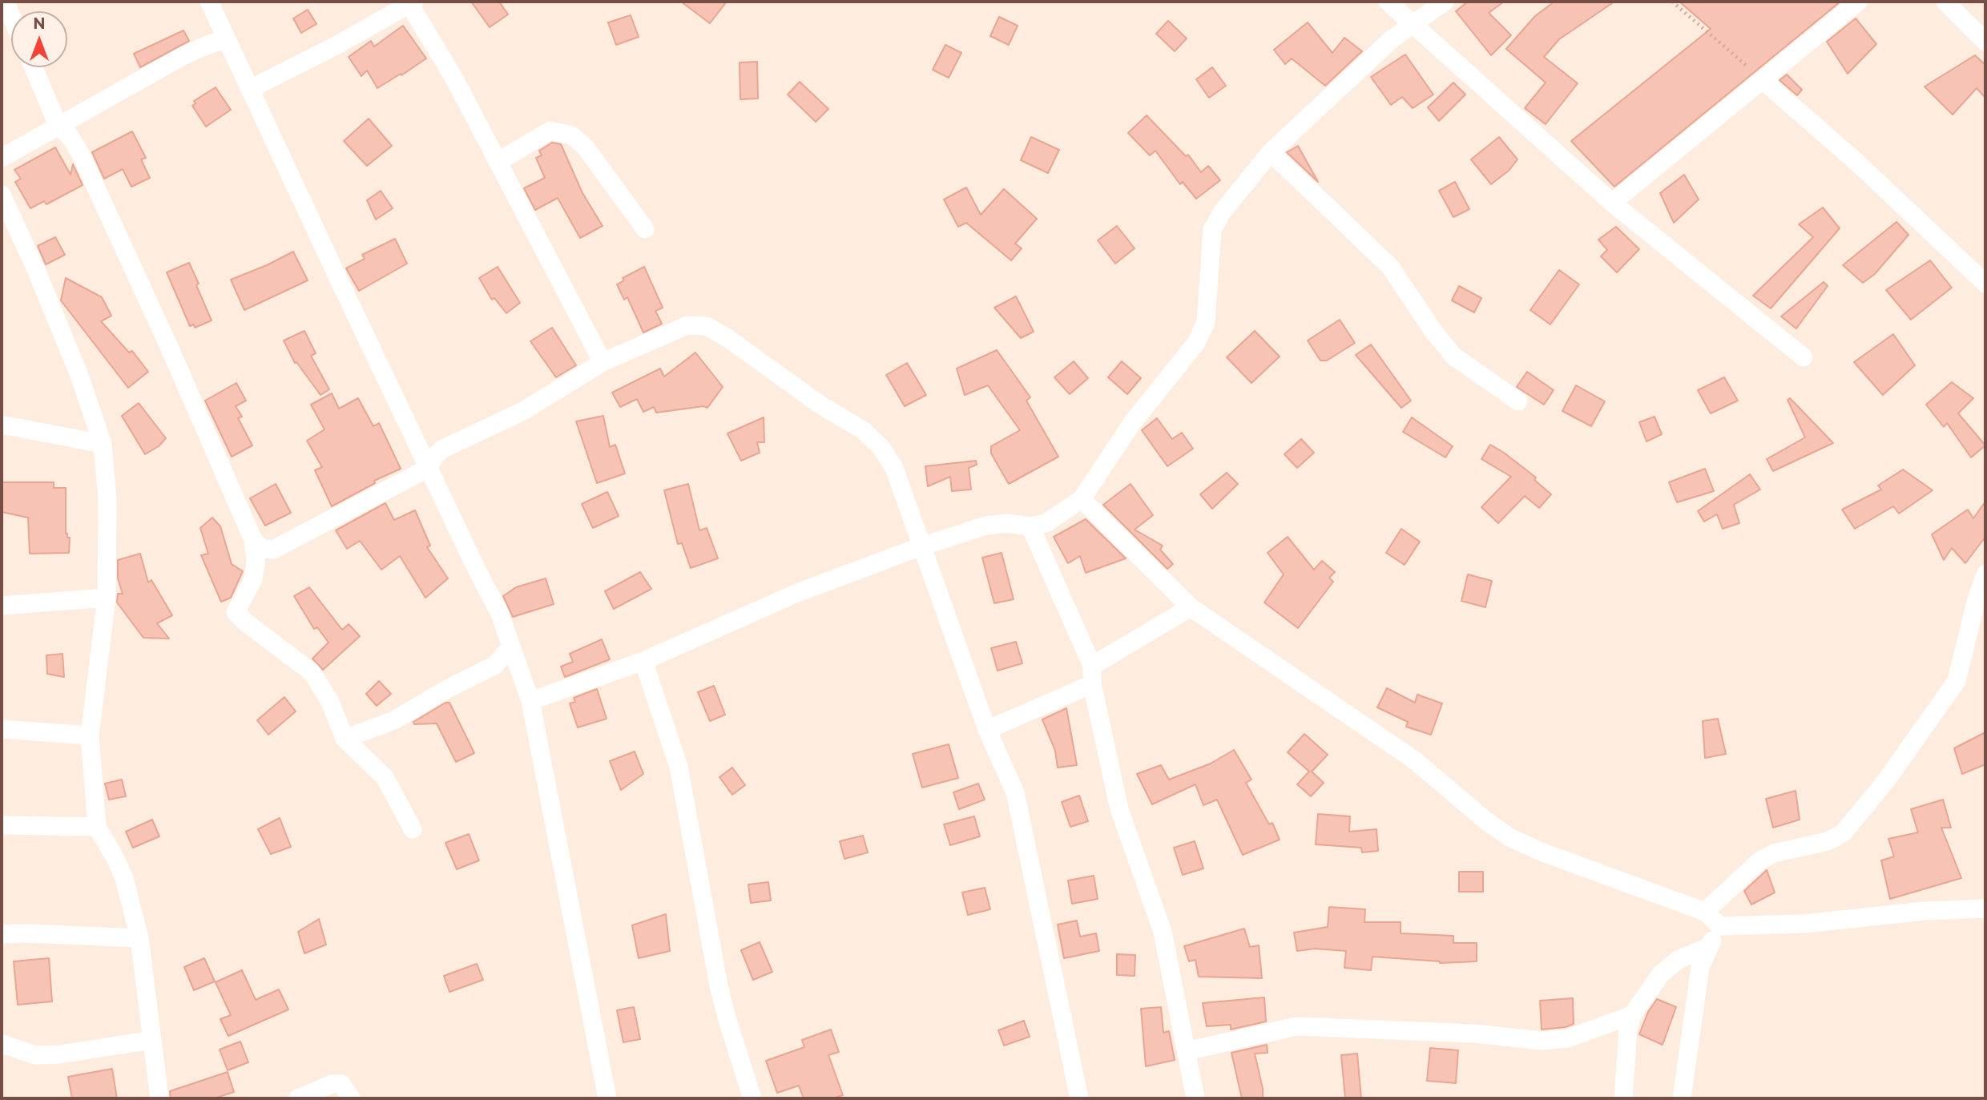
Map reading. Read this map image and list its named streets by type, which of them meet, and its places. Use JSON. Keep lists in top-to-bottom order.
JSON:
{
  "north": "top"
}
